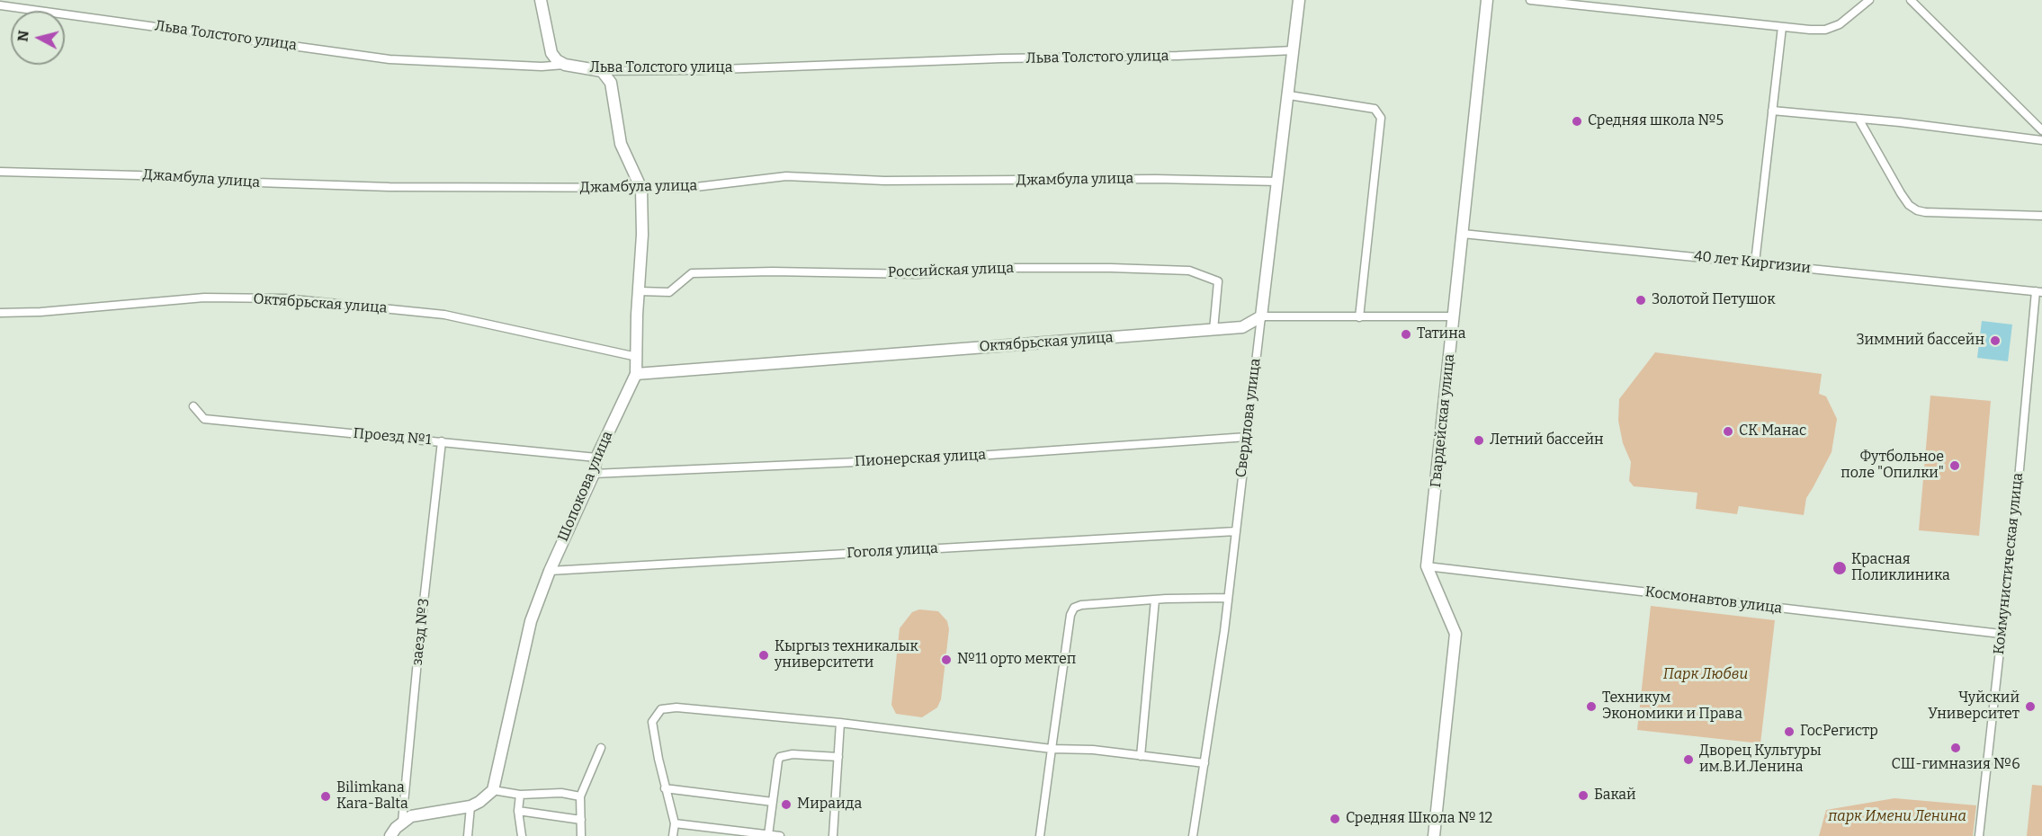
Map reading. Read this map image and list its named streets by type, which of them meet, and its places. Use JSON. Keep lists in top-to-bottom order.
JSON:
{
  "streets": {
    "street": [
      "Льва Толстого улица",
      "Джамбула улица",
      "40 лет Киргизии",
      "Российская улица",
      "Октябрьская улица",
      "Свердлова улица",
      "Гвардейская улица",
      "Проезд №1",
      "Пионерская улица",
      "Шопокова улица",
      "Гоголя улица",
      "Коммунистическая улица",
      "Космонавтов улица",
      "заезд №3"
    ]
  },
  "crossings": [
    ["Льва Толстого улица", "Свердлова улица"],
    ["Льва Толстого улица", "Шопокова улица"],
    ["Джамбула улица", "Свердлова улица"],
    ["Джамбула улица", "Шопокова улица"],
    ["40 лет Киргизии", "Гвардейская улица"],
    ["40 лет Киргизии", "Коммунистическая улица"],
    ["Российская улица", "Октябрьская улица"],
    ["Российская улица", "Шопокова улица"],
    ["Октябрьская улица", "Свердлова улица"],
    ["Октябрьская улица", "Гвардейская улица"],
    ["Октябрьская улица", "Шопокова улица"],
    ["Свердлова улица", "Пионерская улица"],
    ["Свердлова улица", "Гоголя улица"],
    ["Гвардейская улица", "Космонавтов улица"],
    ["Проезд №1", "Шопокова улица"],
    ["Проезд №1", "заезд №3"],
    ["Пионерская улица", "Шопокова улица"],
    ["Шопокова улица", "Гоголя улица"],
    ["Коммунистическая улица", "Космонавтов улица"]
  ],
  "parks": ["Парк Любви", "парк Имени Ленина"],
  "places": [
    "Средняя школа №5",
    "Золотой Петушок",
    "Татина",
    "Зиммний бассейн",
    "СК Манас",
    "Летний бассейн",
    "Футбольное поле \"Опилки\"",
    "Красная Поликлиника",
    "Кыргыз техникалык университети",
    "№11 орто мектеп",
    "Техникум Экономики и Права",
    "Чуйский Университет",
    "ГосРегистр",
    "СШ-гимназия №6",
    "Дворец Культуры им.В.И.Ленина",
    "Бакай",
    "Bilimkana Kara-Balta",
    "Мираида",
    "Средняя Школа № 12"
  ],
  "north": "left"
}
